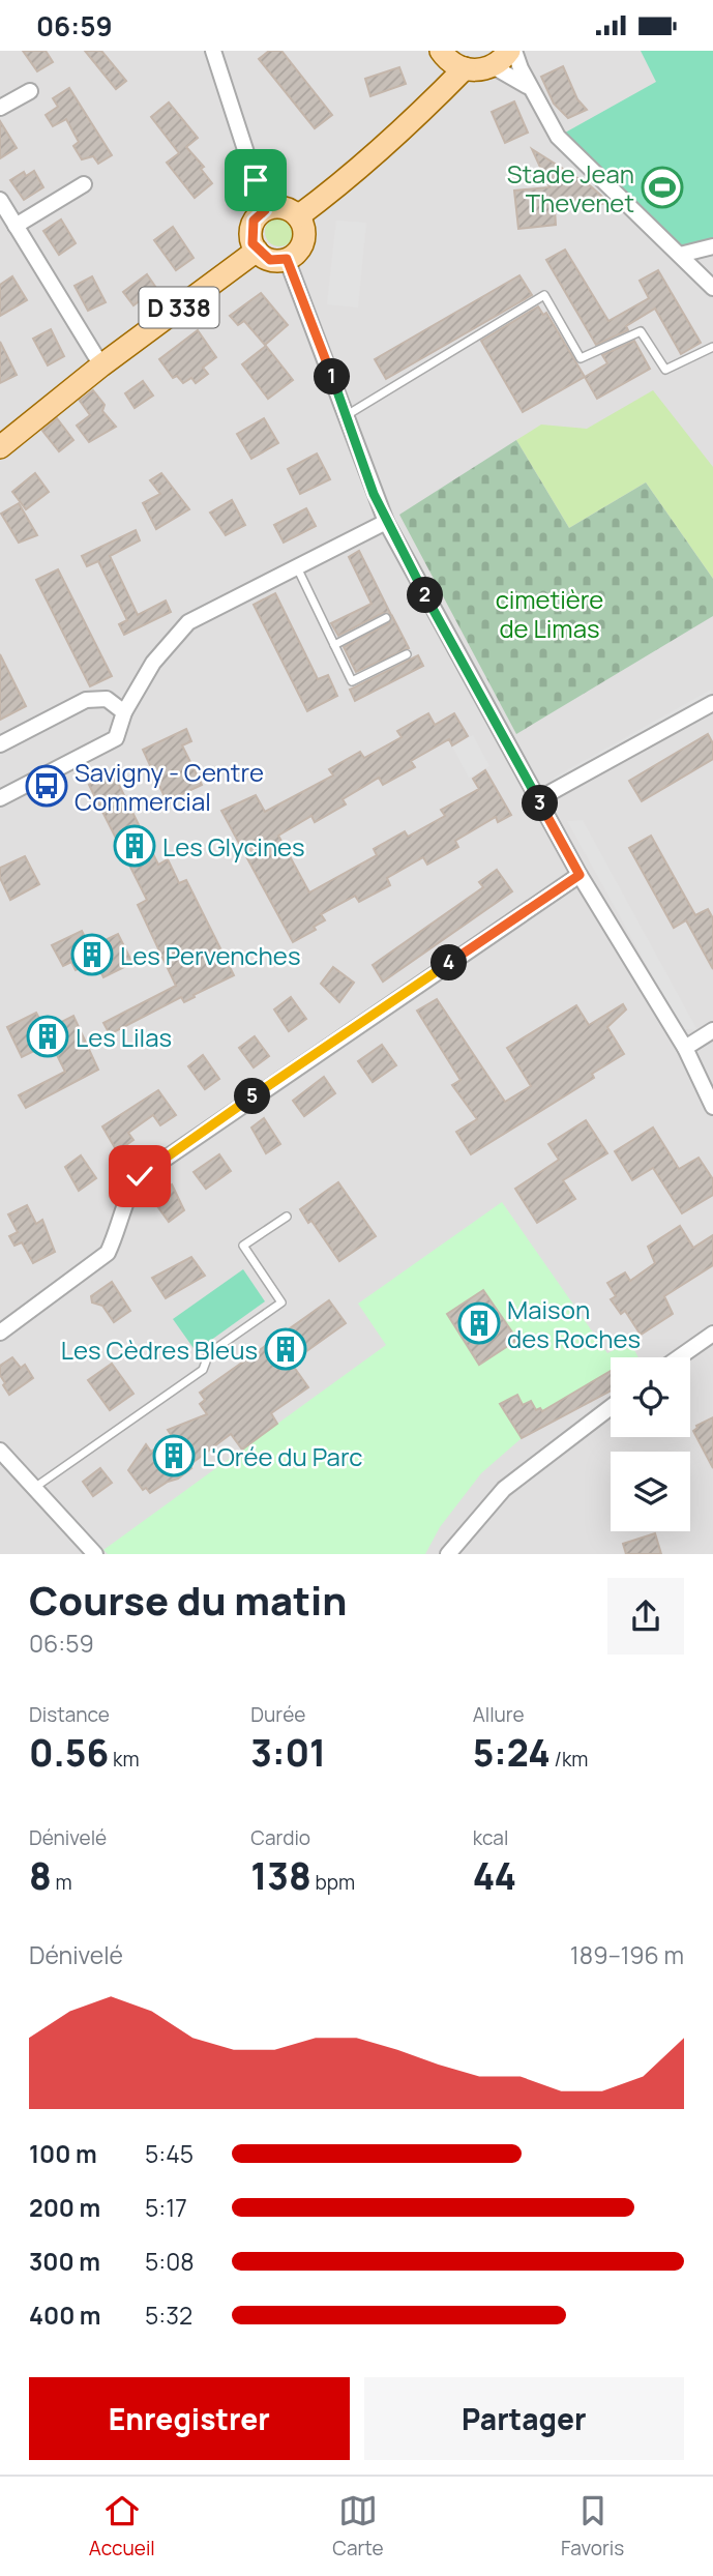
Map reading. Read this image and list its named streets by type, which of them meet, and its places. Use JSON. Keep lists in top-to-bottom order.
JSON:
{
  "streets": {
    "main road": ["D 338"]
  },
  "parks": ["cimetière de Limas"],
  "places": {
    "sports": ["Stade Jean Thevenet"],
    "bus stop": ["Savigny - Centre Commercial"],
    "building": [
      "Les Glycines",
      "Les Pervenches",
      "Les Lilas",
      "Maison des Roches",
      "Les Cèdres Bleus",
      "L'Orée du Parc"
    ]
  },
  "page": {
    "status": "06:59",
    "pins": [
      "1",
      "2",
      "3",
      "4",
      "5"
    ],
    "heading": ["Course du matin", "06:59"],
    "stats": [
      ["Distance", "0.56 km"],
      ["Durée", "3:01"],
      ["Allure", "5:24 /km"],
      ["Dénivelé", "8 m"],
      ["Cardio", "138 bpm"],
      ["kcal", "44"]
    ],
    "chart": ["Dénivelé", "189–196 m"],
    "list": [
      {
        "name": "100 m",
        "note": "5:45"
      },
      {
        "name": "200 m",
        "note": "5:17"
      },
      {
        "name": "300 m",
        "note": "5:08"
      },
      {
        "name": "400 m",
        "note": "5:32"
      }
    ],
    "buttons": ["Enregistrer", "Partager"],
    "tabs": ["Accueil", "Carte", "Favoris"]
  }
}
